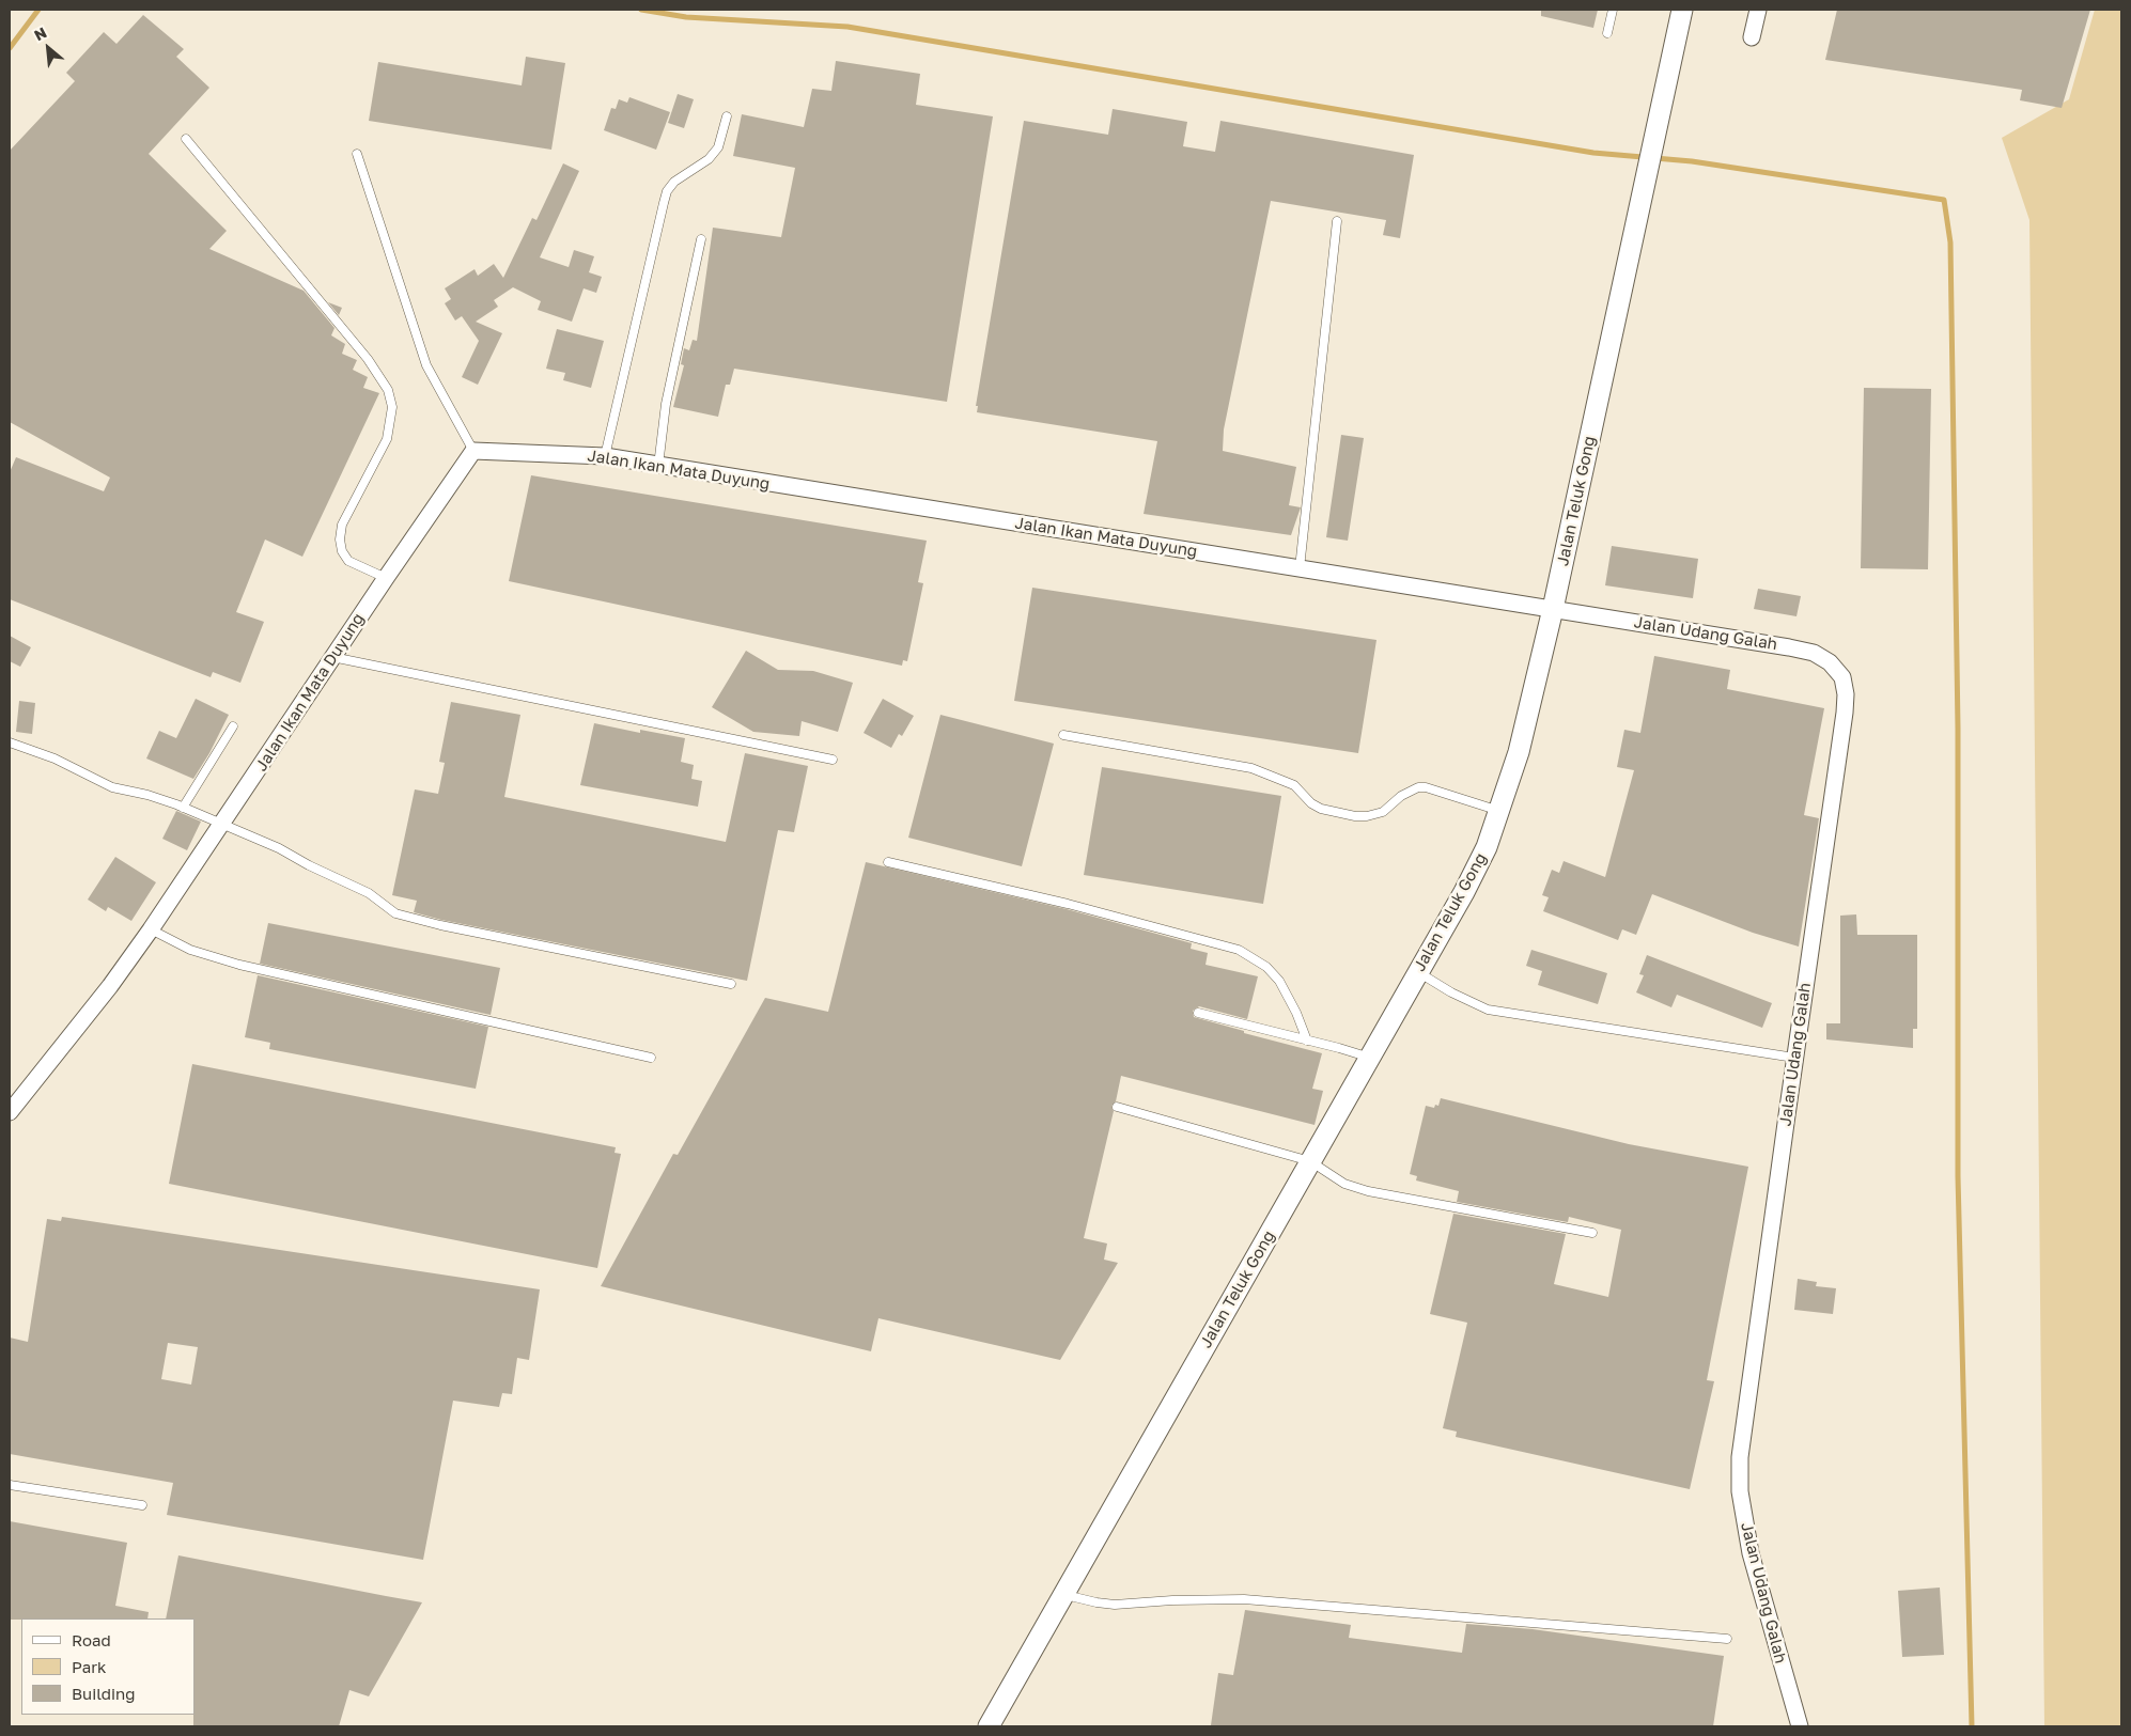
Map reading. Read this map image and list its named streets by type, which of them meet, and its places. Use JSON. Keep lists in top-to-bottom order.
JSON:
{
  "streets": {
    "street": ["Jalan Ikan Mata Duyung", "Jalan Teluk Gong", "Jalan Udang Galah"]
  },
  "crossings": [
    ["Jalan Ikan Mata Duyung", "Jalan Teluk Gong"],
    ["Jalan Ikan Mata Duyung", "Jalan Udang Galah"],
    ["Jalan Teluk Gong", "Jalan Udang Galah"]
  ],
  "legend": ["Road", "Park", "Building"],
  "north": "top left"
}
